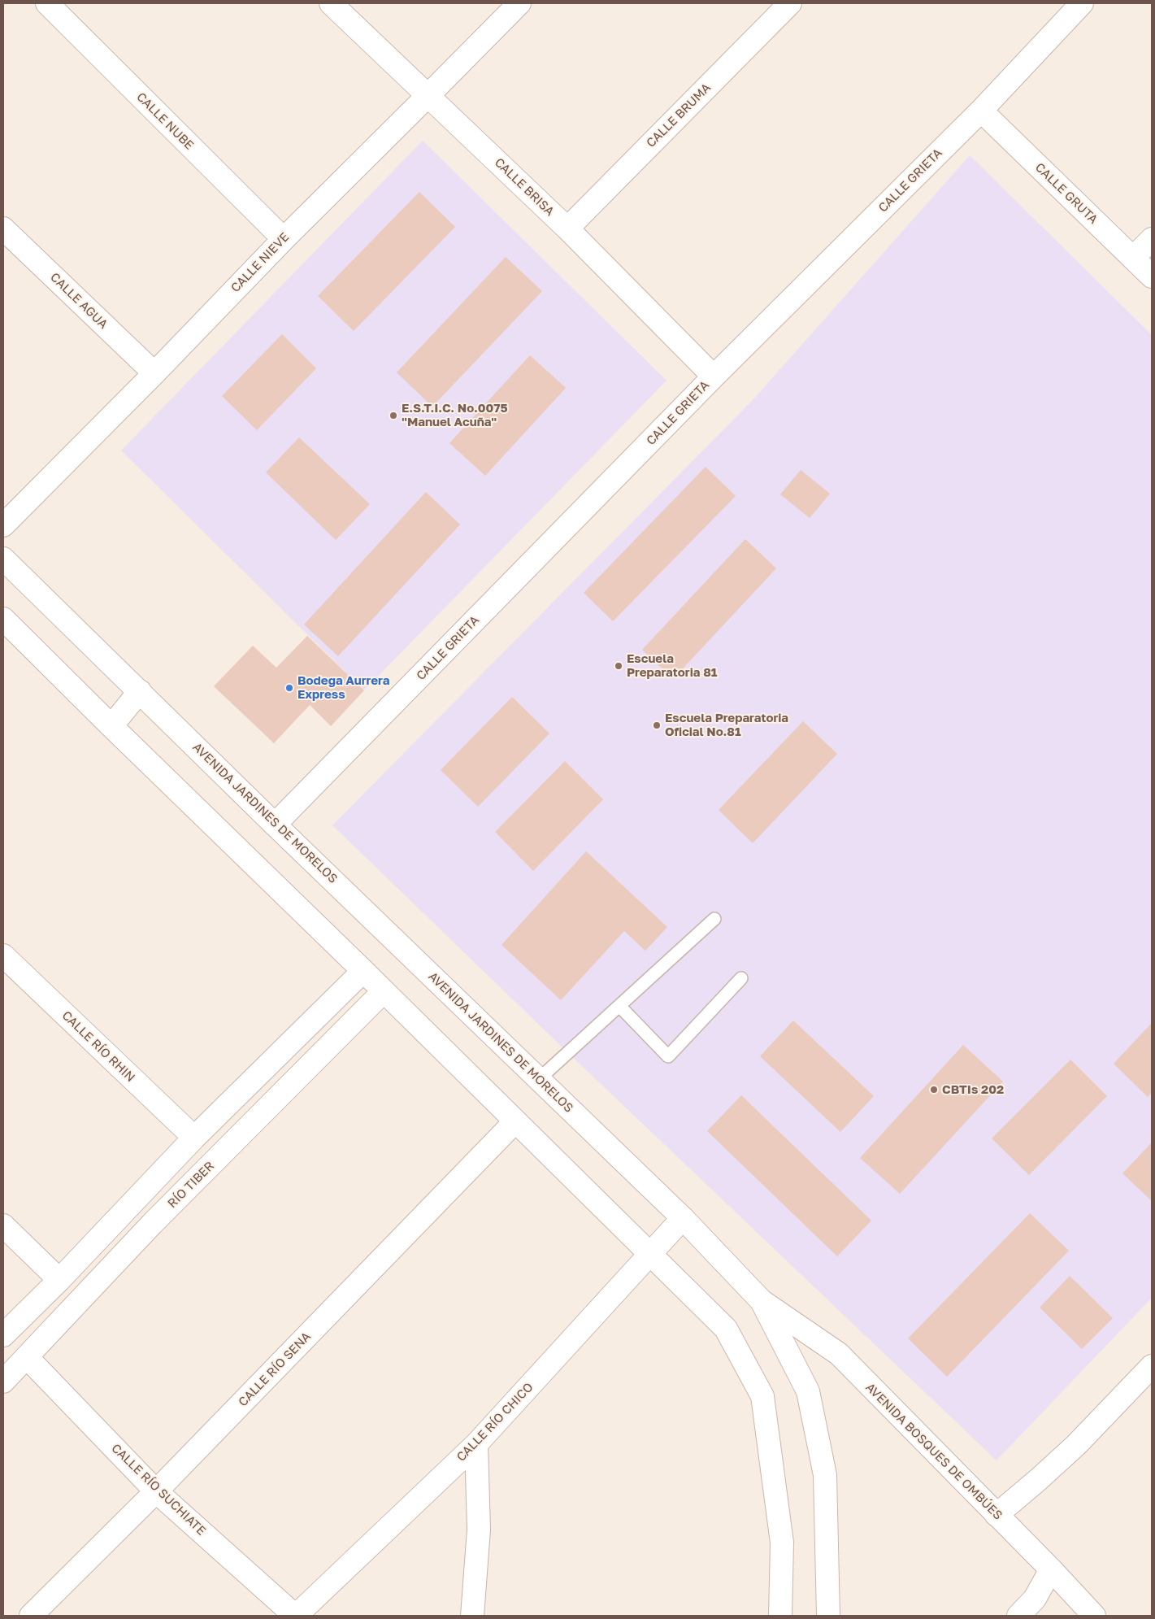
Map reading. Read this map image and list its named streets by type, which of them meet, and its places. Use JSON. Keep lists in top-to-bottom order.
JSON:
{
  "streets": {
    "street": [
      "CALLE BRUMA",
      "CALLE NUBE",
      "CALLE GRIETA",
      "CALLE BRISA",
      "CALLE GRUTA",
      "CALLE NIEVE",
      "CALLE AGUA",
      "AVENIDA JARDINES DE MORELOS",
      "CALLE RÍO RHIN",
      "RÍO TIBER",
      "CALLE RÍO SENA",
      "CALLE RÍO CHICO",
      "AVENIDA BOSQUES DE OMBÚES",
      "CALLE RÍO SUCHIATE"
    ]
  },
  "crossings": [
    ["CALLE BRUMA", "CALLE BRISA"],
    ["CALLE NUBE", "CALLE NIEVE"],
    ["CALLE GRIETA", "CALLE BRISA"],
    ["CALLE GRIETA", "CALLE GRUTA"],
    ["CALLE GRIETA", "AVENIDA JARDINES DE MORELOS"],
    ["CALLE BRISA", "CALLE NIEVE"],
    ["CALLE NIEVE", "CALLE AGUA"],
    ["AVENIDA JARDINES DE MORELOS", "CALLE RÍO CHICO"],
    ["AVENIDA JARDINES DE MORELOS", "AVENIDA BOSQUES DE OMBÚES"],
    ["RÍO TIBER", "CALLE RÍO SUCHIATE"],
    ["CALLE RÍO SENA", "CALLE RÍO SUCHIATE"],
    ["CALLE RÍO CHICO", "CALLE RÍO SUCHIATE"]
  ],
  "places": [
    "E.S.T.I.C. No.0075 \"Manuel Acuña\"",
    "Escuela Preparatoria 81",
    "Bodega Aurrera Express",
    "Escuela Preparatoria Oficial No.81",
    "CBTIs 202"
  ]
}
